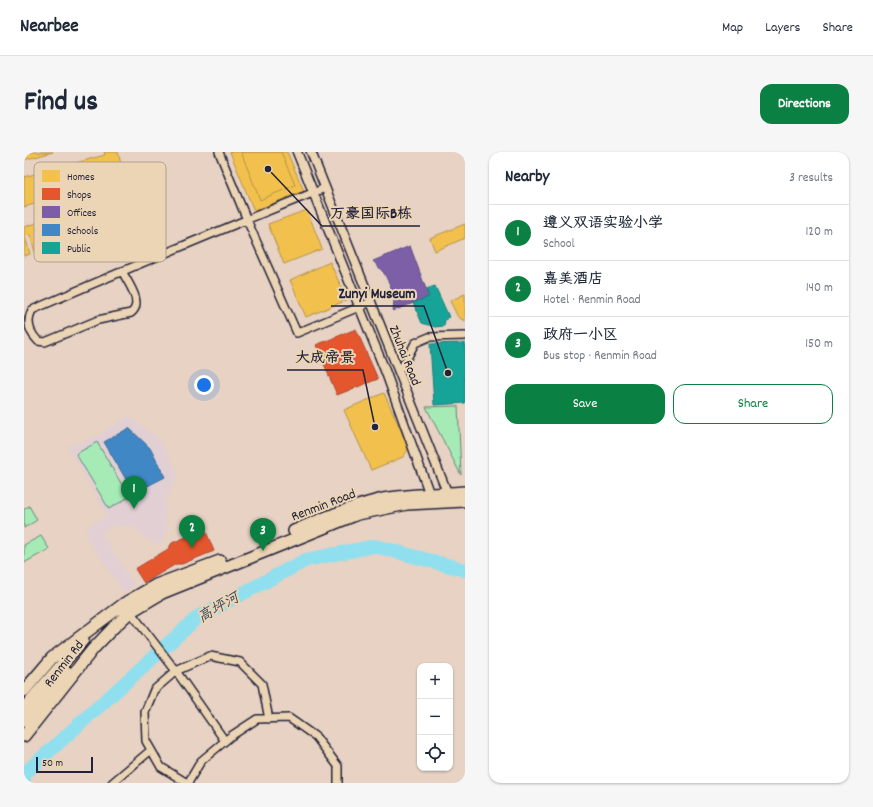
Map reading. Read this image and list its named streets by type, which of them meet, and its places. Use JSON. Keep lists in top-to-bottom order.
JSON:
{
  "streets": {
    "main road": ["Renmin Road", "Renmin Rd"],
    "street": ["Zhuhai Road"]
  },
  "crossings": [
    ["Zhuhai Road", "Renmin Road"],
    ["Renmin Road", "Renmin Rd"]
  ],
  "water": ["高坪河"],
  "places": ["万豪国际B栋", "Zunyi Museum", "大成帝景"],
  "legend": [
    "Homes",
    "Shops",
    "Offices",
    "Schools",
    "Public"
  ],
  "scale_bar": "50 m",
  "page": {
    "header": "Nearbee",
    "nav": ["Map", "Layers", "Share"],
    "title": "Find us",
    "buttons": [
      "Directions",
      ["Save", "Share"]
    ],
    "heading": ["Nearby", "3 results"],
    "list": [
      {
        "mark": "1",
        "name": "遵义双语实验小学",
        "note": "School",
        "value": "120 m"
      },
      {
        "mark": "2",
        "name": "嘉美酒店",
        "note": "Hotel · Renmin Road",
        "value": "140 m"
      },
      {
        "mark": "3",
        "name": "政府一小区",
        "note": "Bus stop · Renmin Road",
        "value": "150 m"
      }
    ],
    "pins": ["1", "2", "3"],
    "map_buttons": ["+", "−"],
    "scale": "50 m"
  }
}
